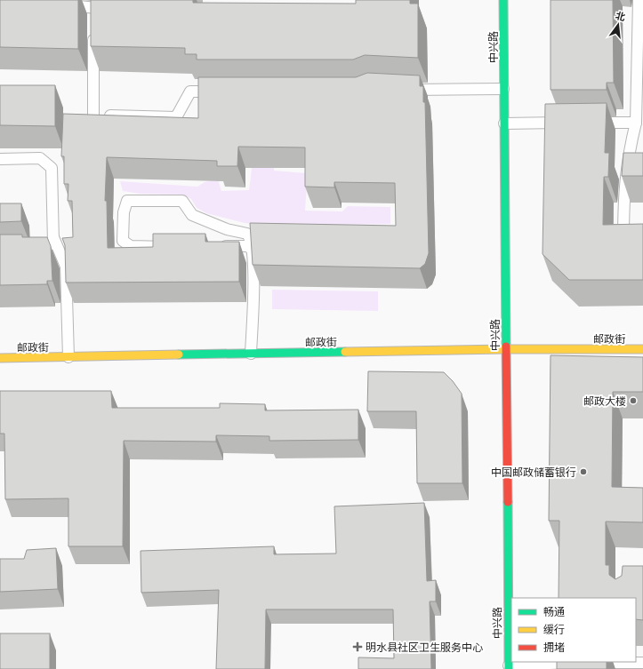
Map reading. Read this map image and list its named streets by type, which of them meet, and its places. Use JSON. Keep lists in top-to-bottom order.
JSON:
{
  "streets": {
    "main road": ["中兴路", "邮政街"]
  },
  "crossings": [
    ["中兴路", "邮政街"]
  ],
  "places": {
    "other": ["邮政大楼", "中国邮政储蓄银行"],
    "health": ["明水县社区卫生服务中心"]
  },
  "legend": ["畅通", "缓行", "拥堵"],
  "north": "top"
}
